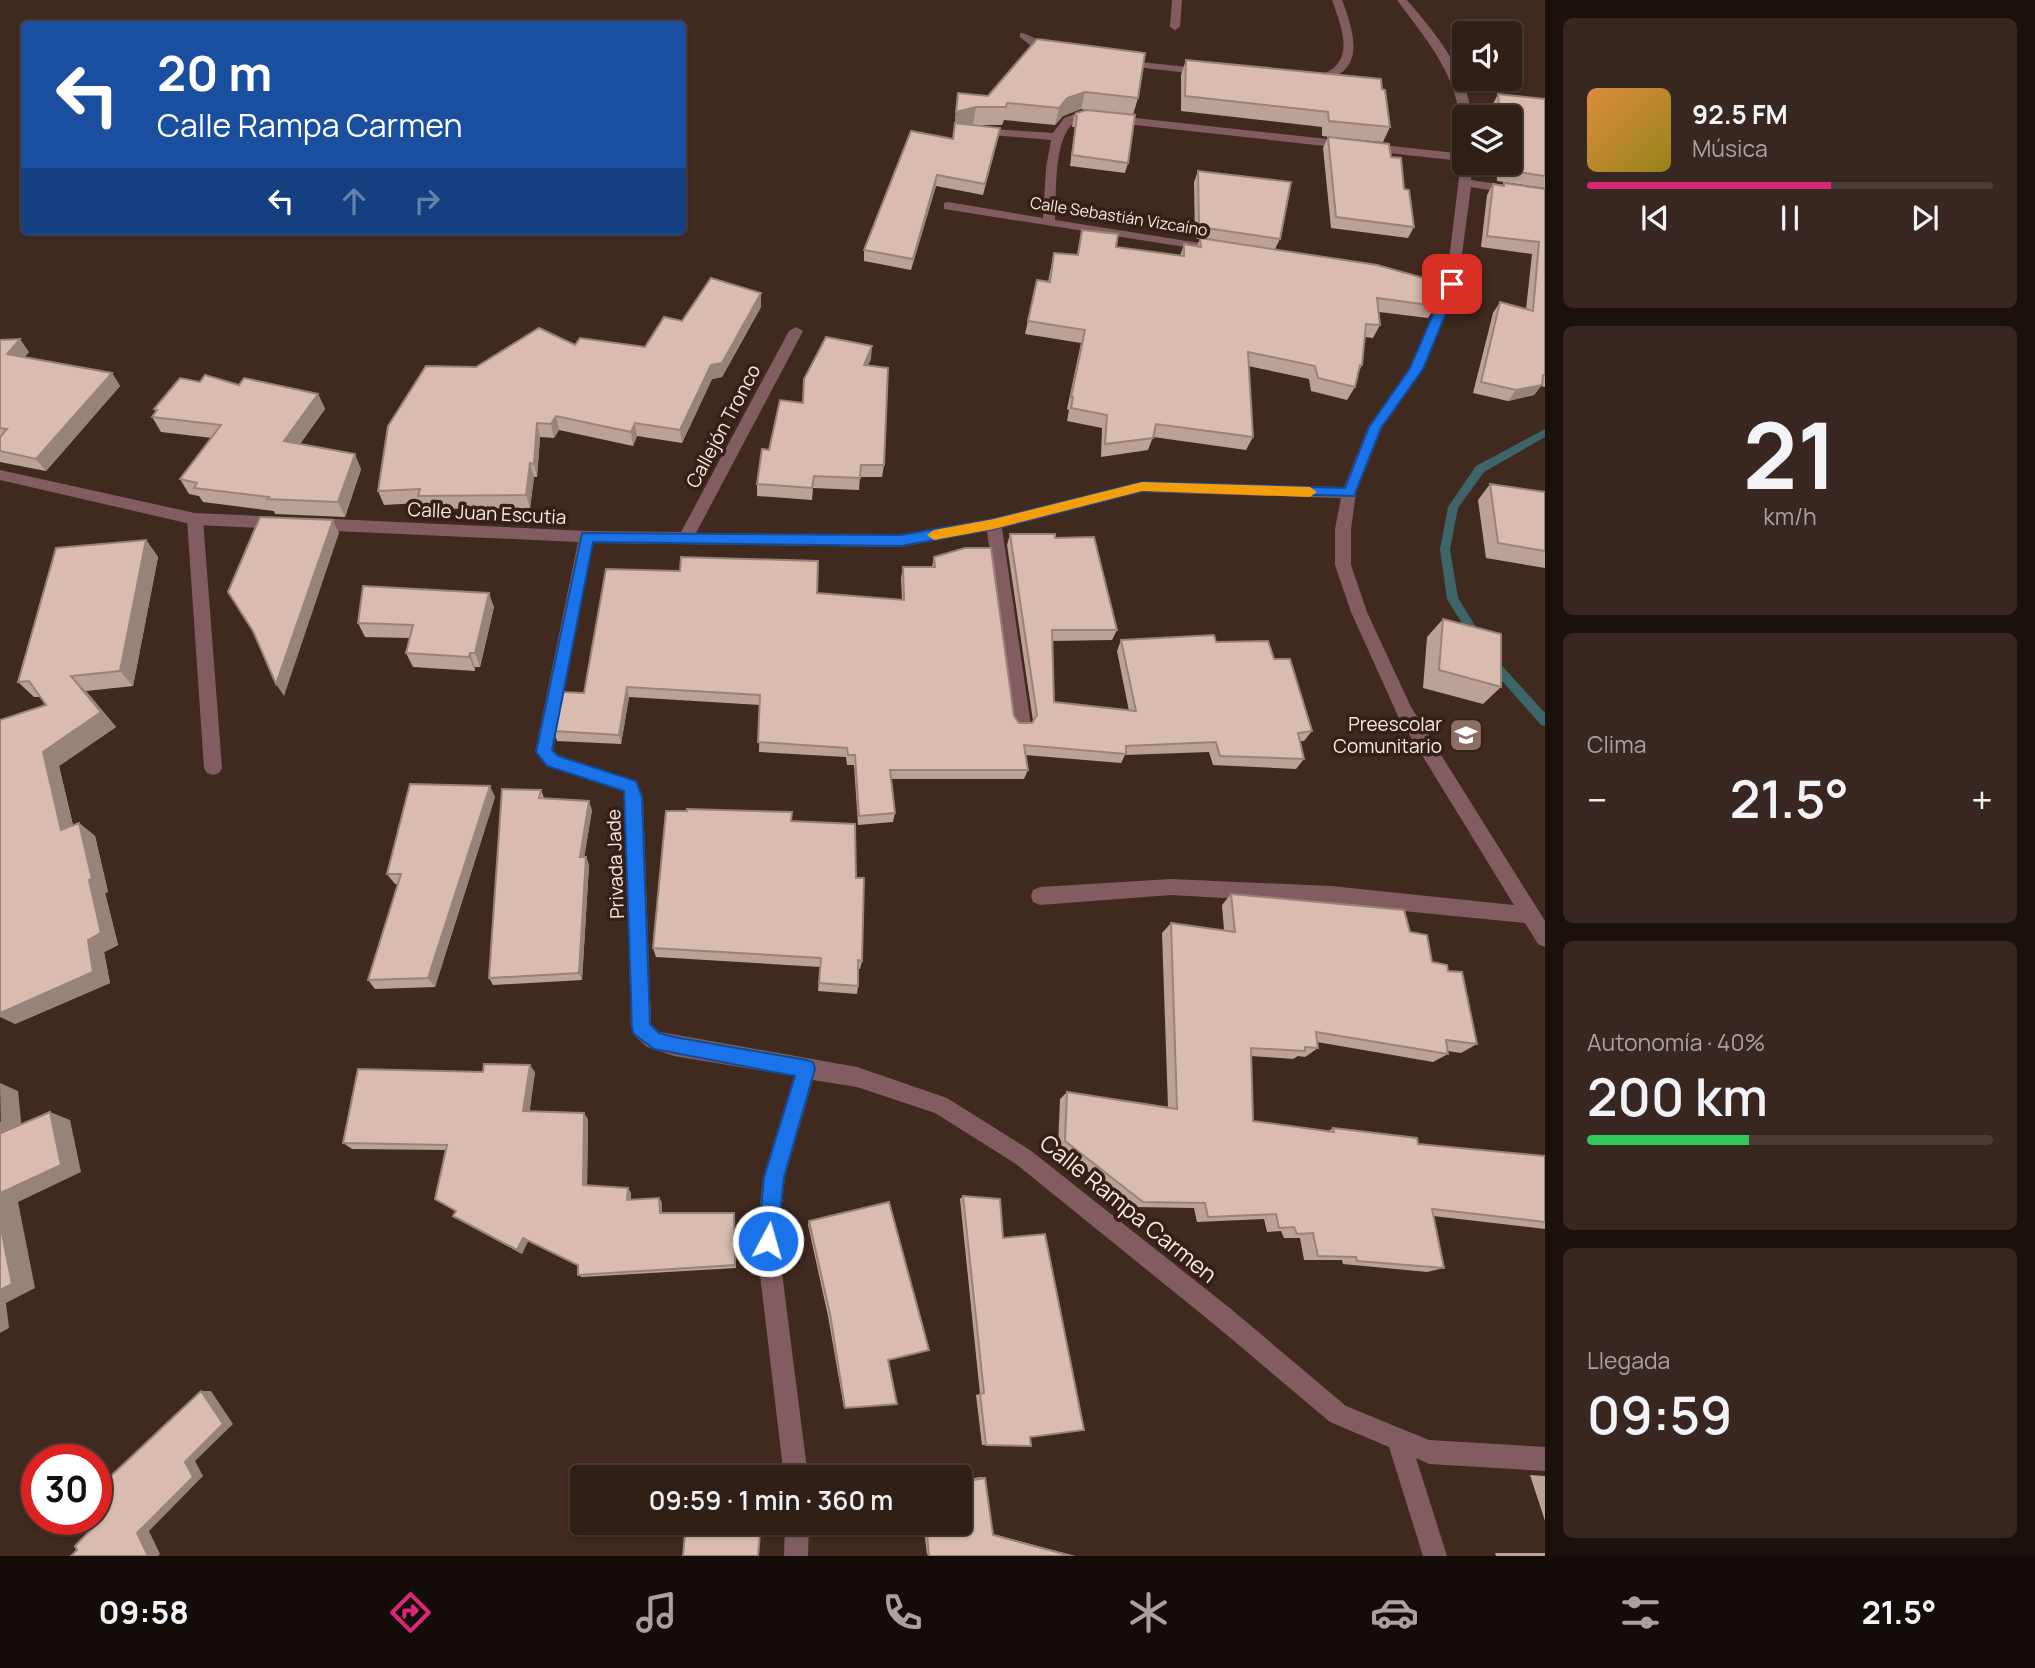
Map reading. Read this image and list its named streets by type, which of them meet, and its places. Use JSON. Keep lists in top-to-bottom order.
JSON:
{
  "streets": {
    "street": [
      "Calle Sebastián Vizcaíno",
      "Callejón Tronco",
      "Calle Juan Escutia",
      "Privada Jade",
      "Calle Rampa Carmen"
    ]
  },
  "crossings": [
    ["Callejón Tronco", "Calle Juan Escutia"],
    ["Calle Juan Escutia", "Privada Jade"],
    ["Privada Jade", "Calle Rampa Carmen"]
  ],
  "places": {
    "school or university": ["Preescolar Comunitario"]
  },
  "page": {
    "turn": ["20 m", "Calle Rampa Carmen"],
    "song": ["92.5 FM", "Música"],
    "tile": [
      ["21", "km/h"],
      "Clima",
      ["Autonomía · 40%", "200 km"],
      ["Llegada", "09:59"]
    ],
    "heat": ["−", "21.5°", "+"],
    "limit": "30",
    "trip": "09:59 · 1 min · 360 m",
    "tabs": ["09:58", "21.5°"]
  }
}
